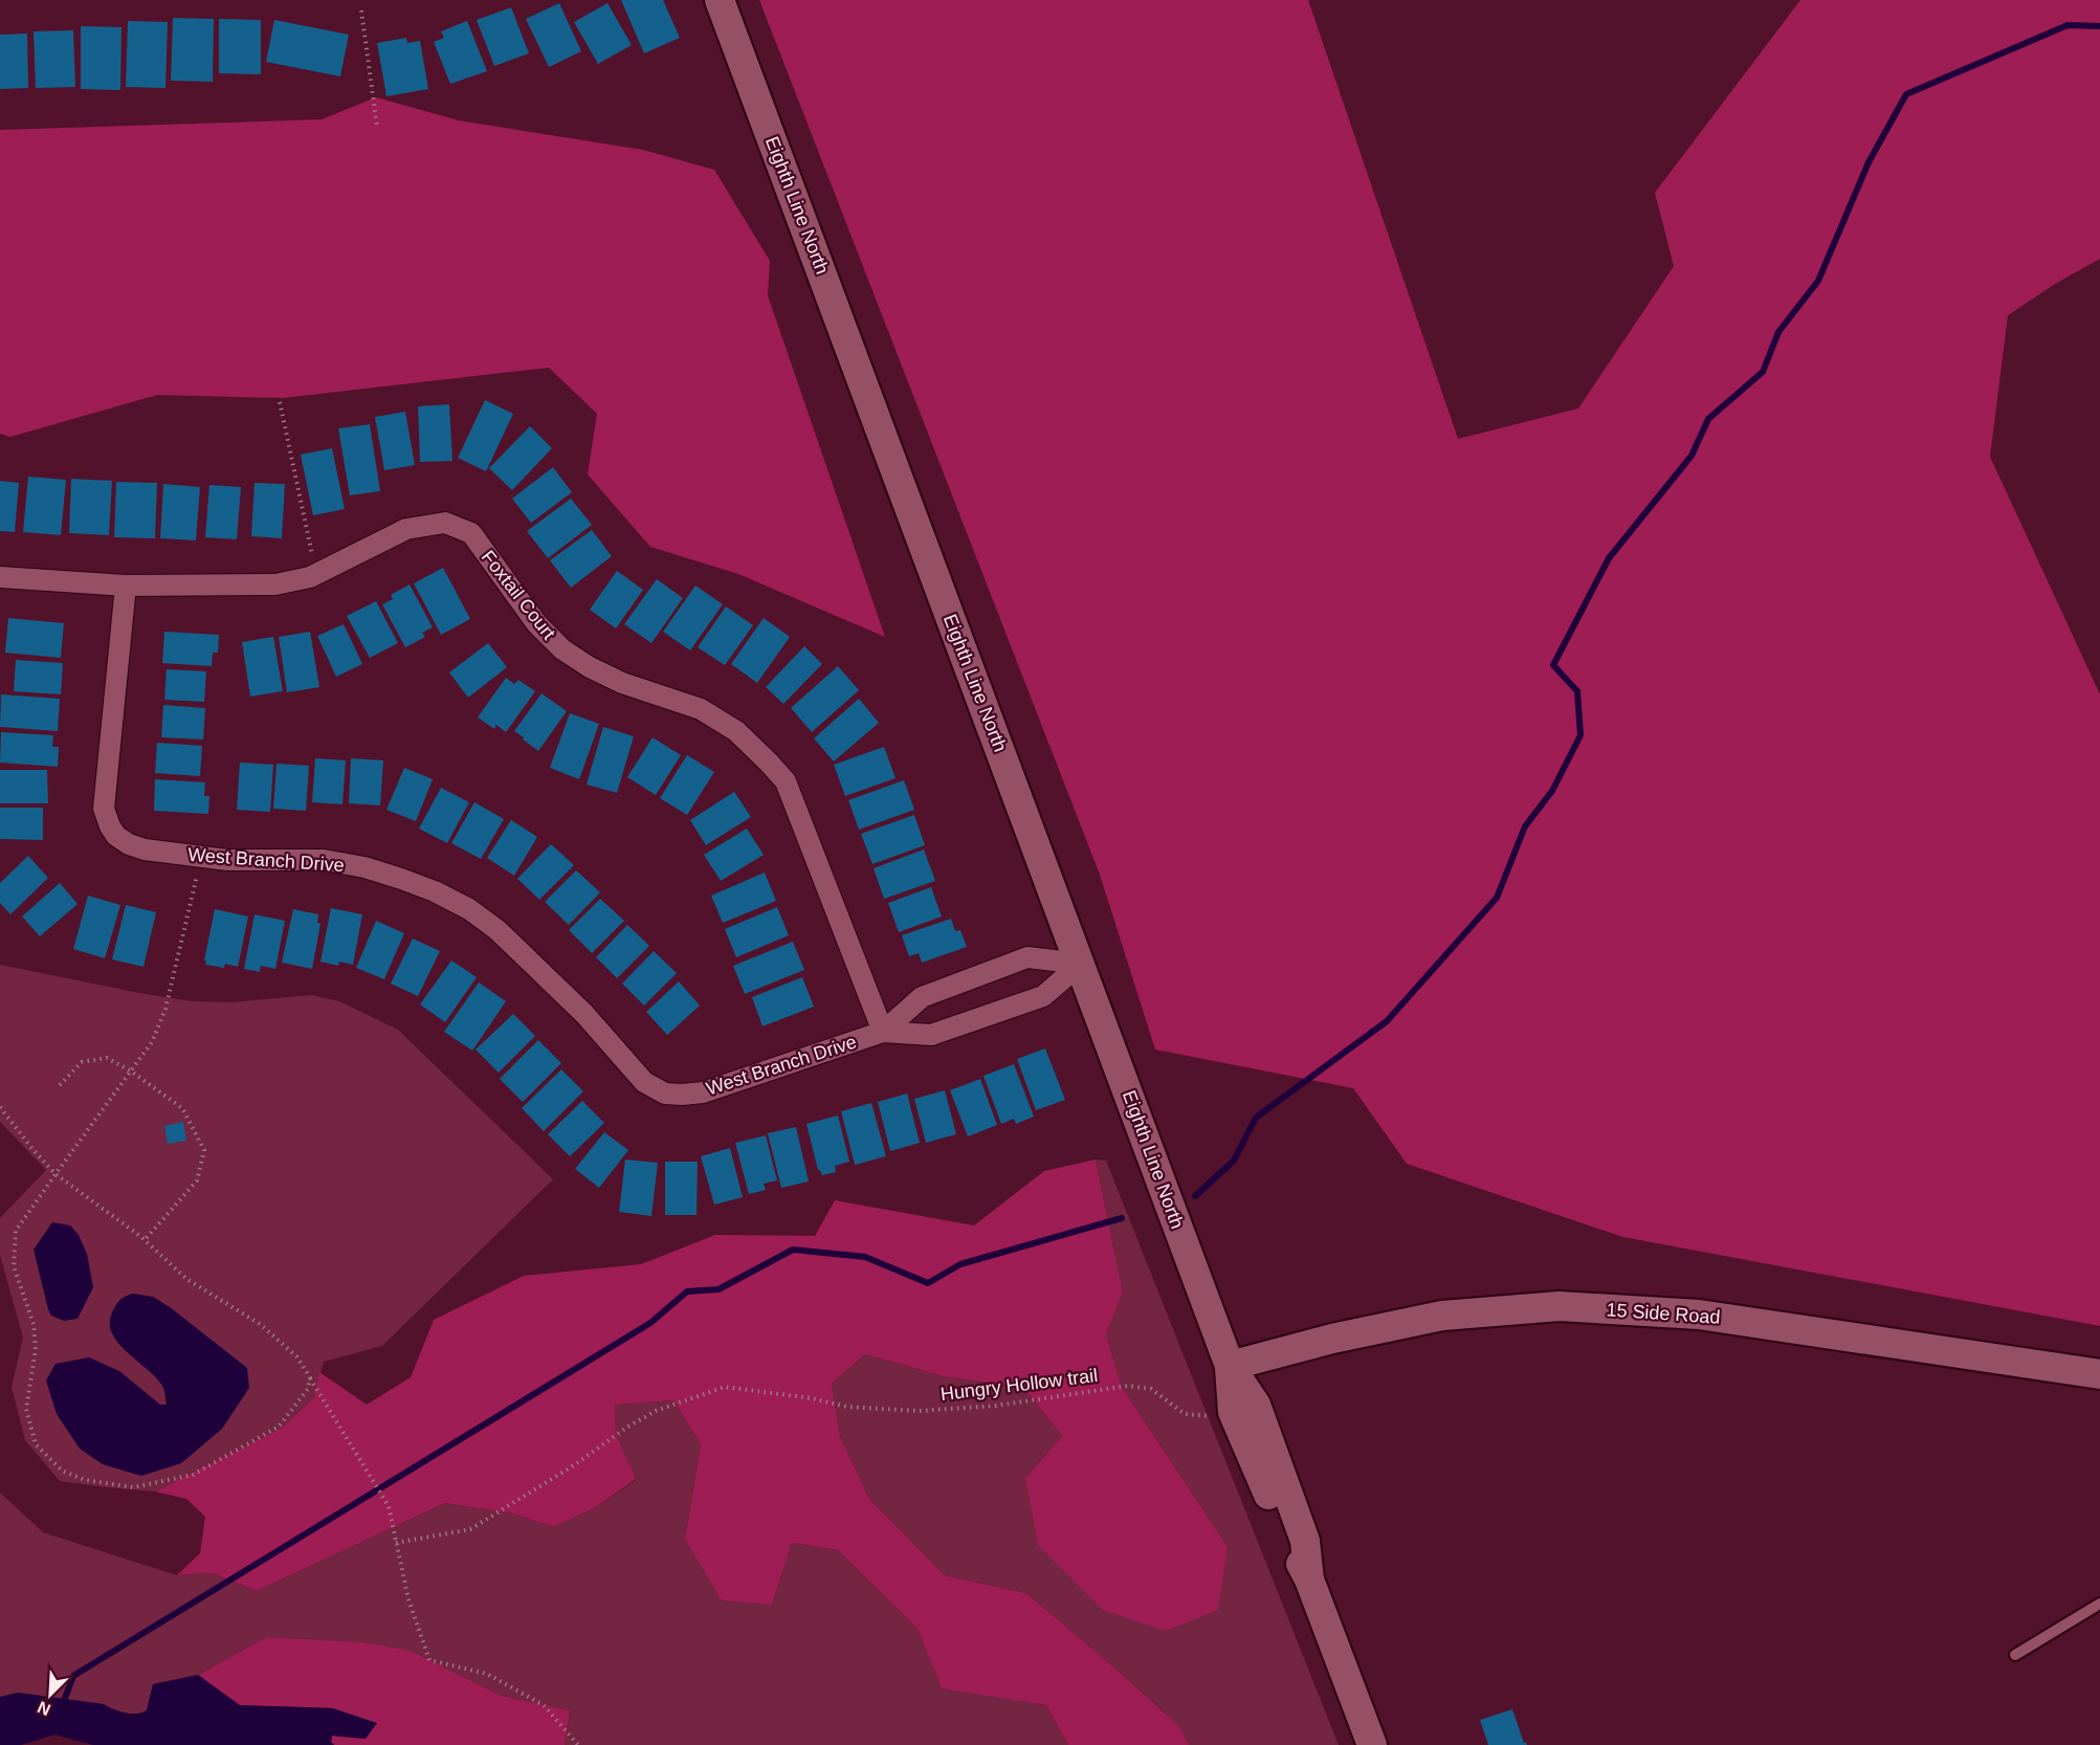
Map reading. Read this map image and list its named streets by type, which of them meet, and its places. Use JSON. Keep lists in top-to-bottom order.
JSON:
{
  "streets": {
    "street": [
      "Eighth Line North",
      "Foxtail Court",
      "West Branch Drive",
      "15 Side Road"
    ],
    "path": ["Hungry Hollow trail"]
  },
  "crossings": [
    ["Eighth Line North", "West Branch Drive"],
    ["Eighth Line North", "15 Side Road"],
    ["Foxtail Court", "West Branch Drive"]
  ],
  "north": "bottom left"
}
